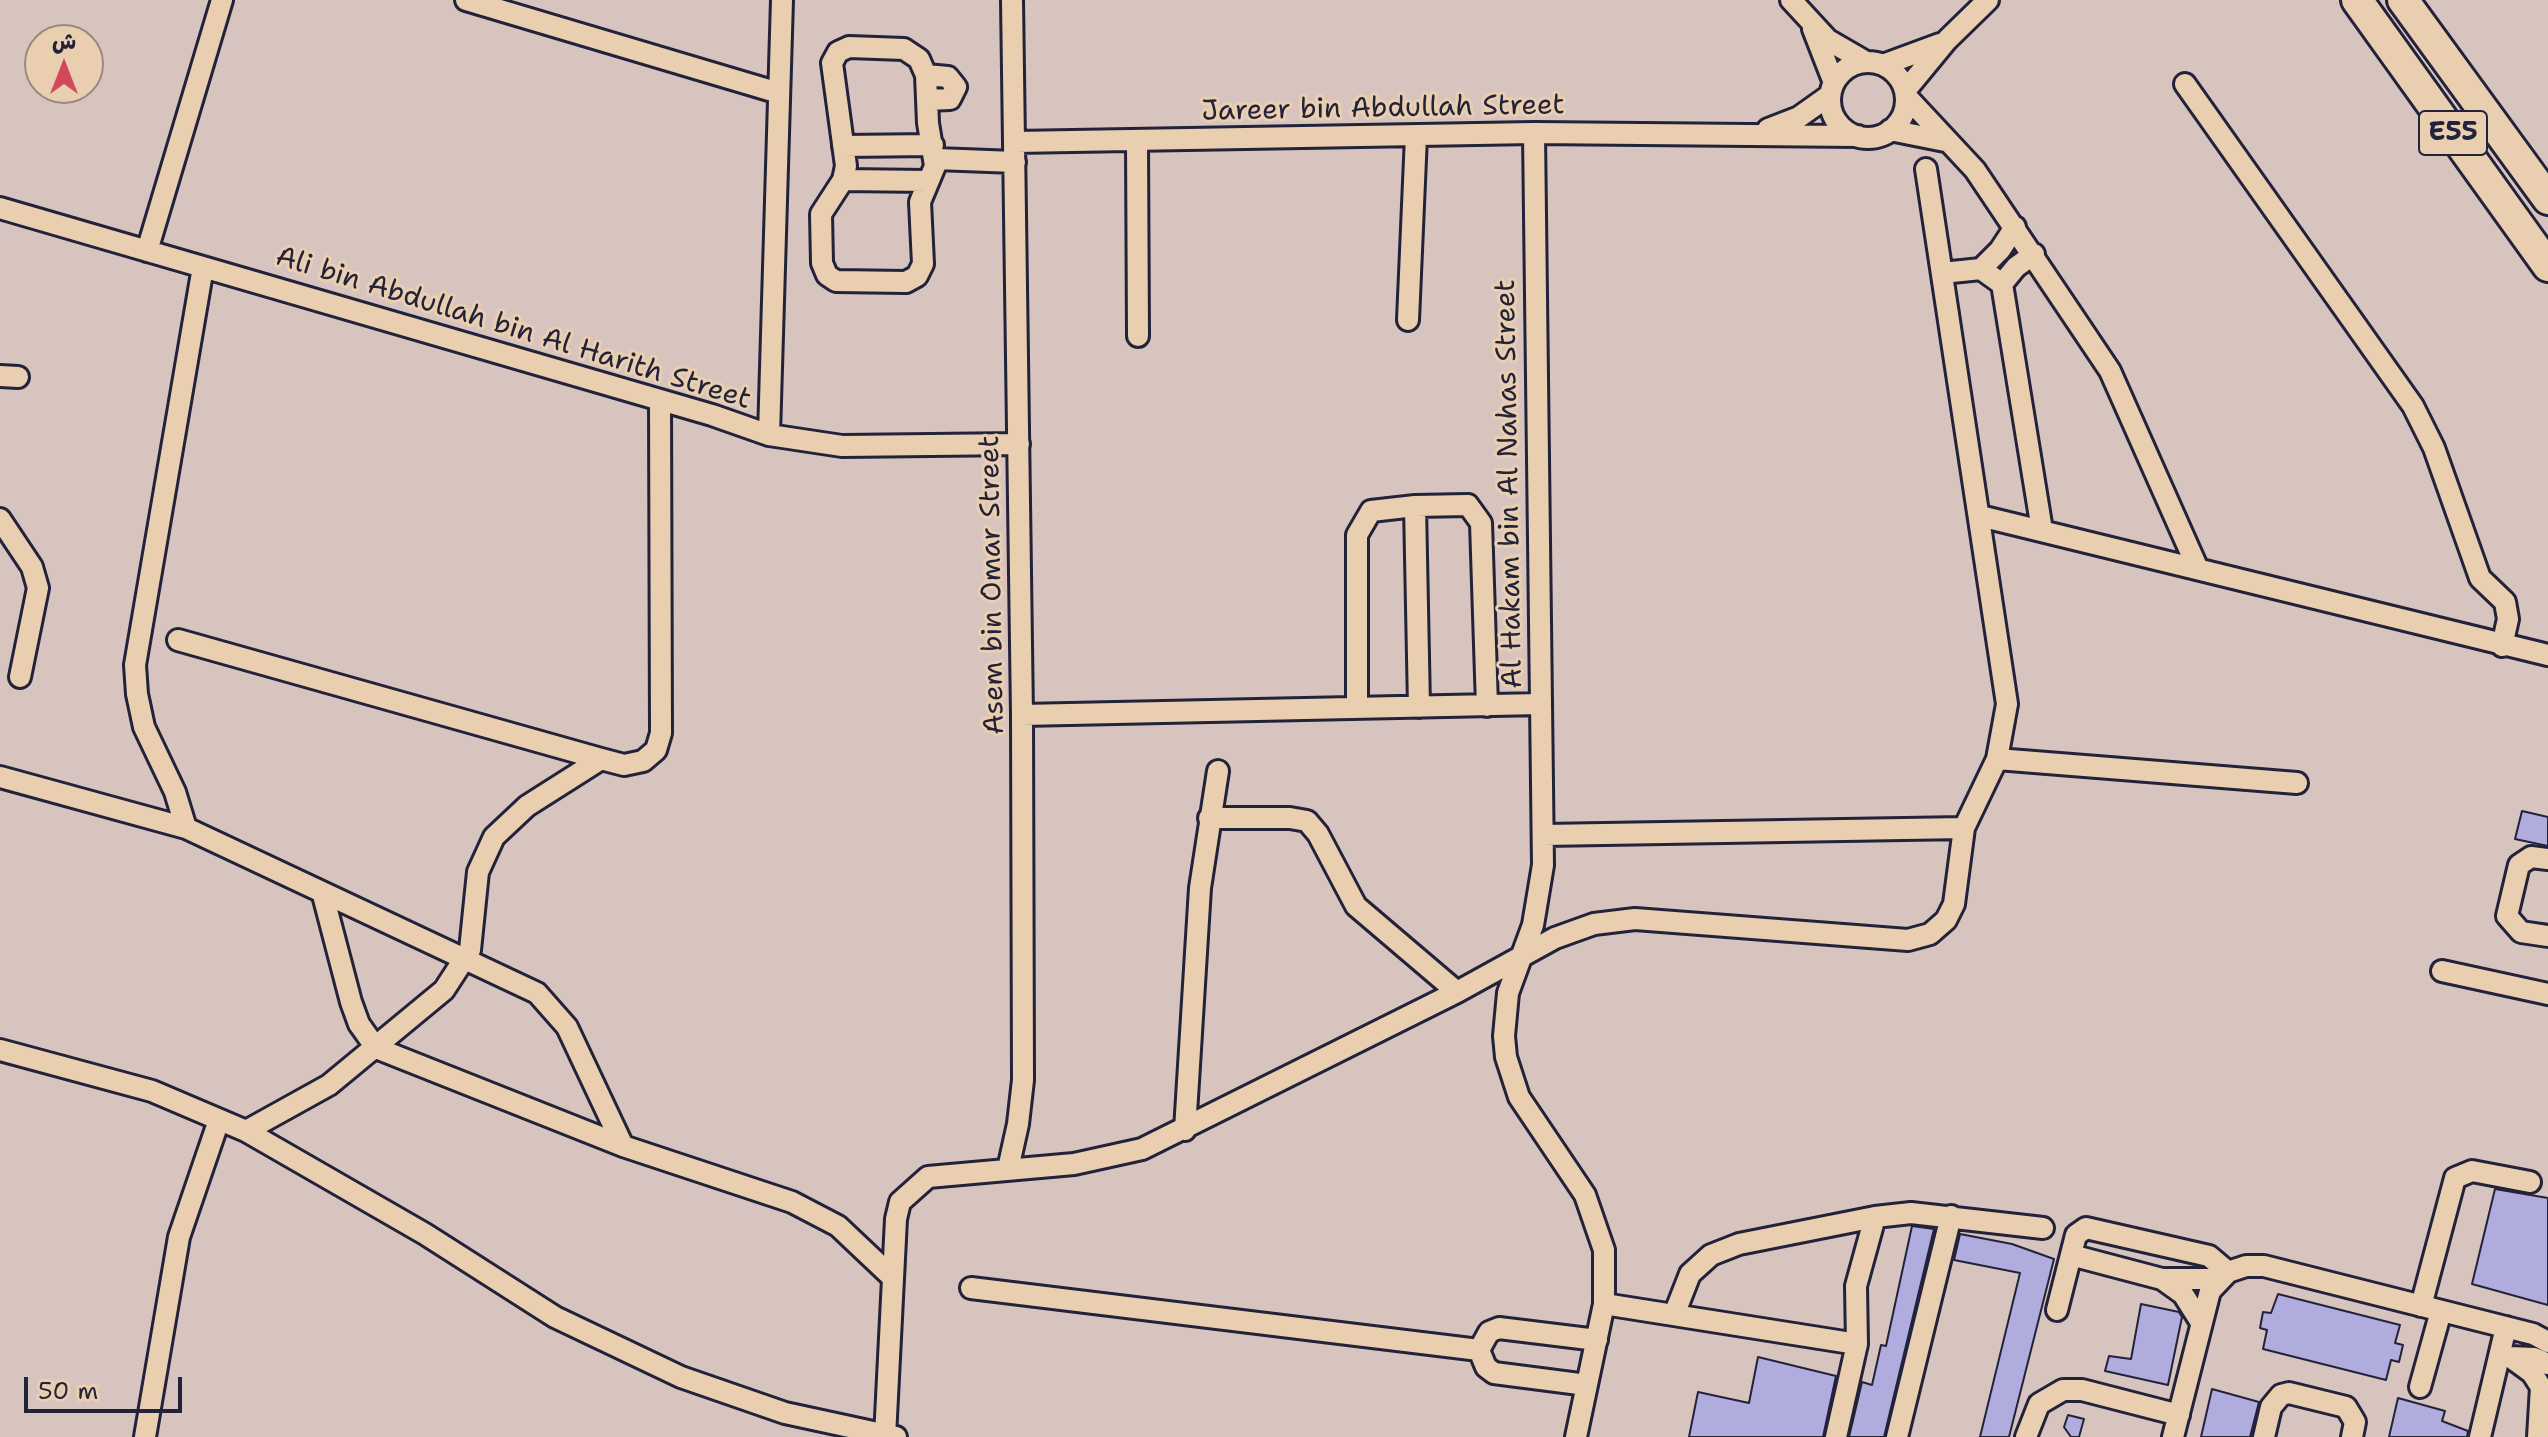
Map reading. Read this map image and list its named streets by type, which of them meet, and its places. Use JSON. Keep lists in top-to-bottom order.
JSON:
{
  "streets": {
    "highway": ["E55"],
    "street": [
      "Jareer bin Abdullah Street",
      "Ali bin Abdullah bin Al Harith Street",
      "Al Hakam bin Al Nahas Street",
      "Asem bin Omar Street"
    ]
  },
  "crossings": [
    ["Jareer bin Abdullah Street", "Al Hakam bin Al Nahas Street"],
    ["Jareer bin Abdullah Street", "Asem bin Omar Street"],
    ["Ali bin Abdullah bin Al Harith Street", "Asem bin Omar Street"]
  ],
  "scale_bar": "50 m",
  "north": "top"
}
